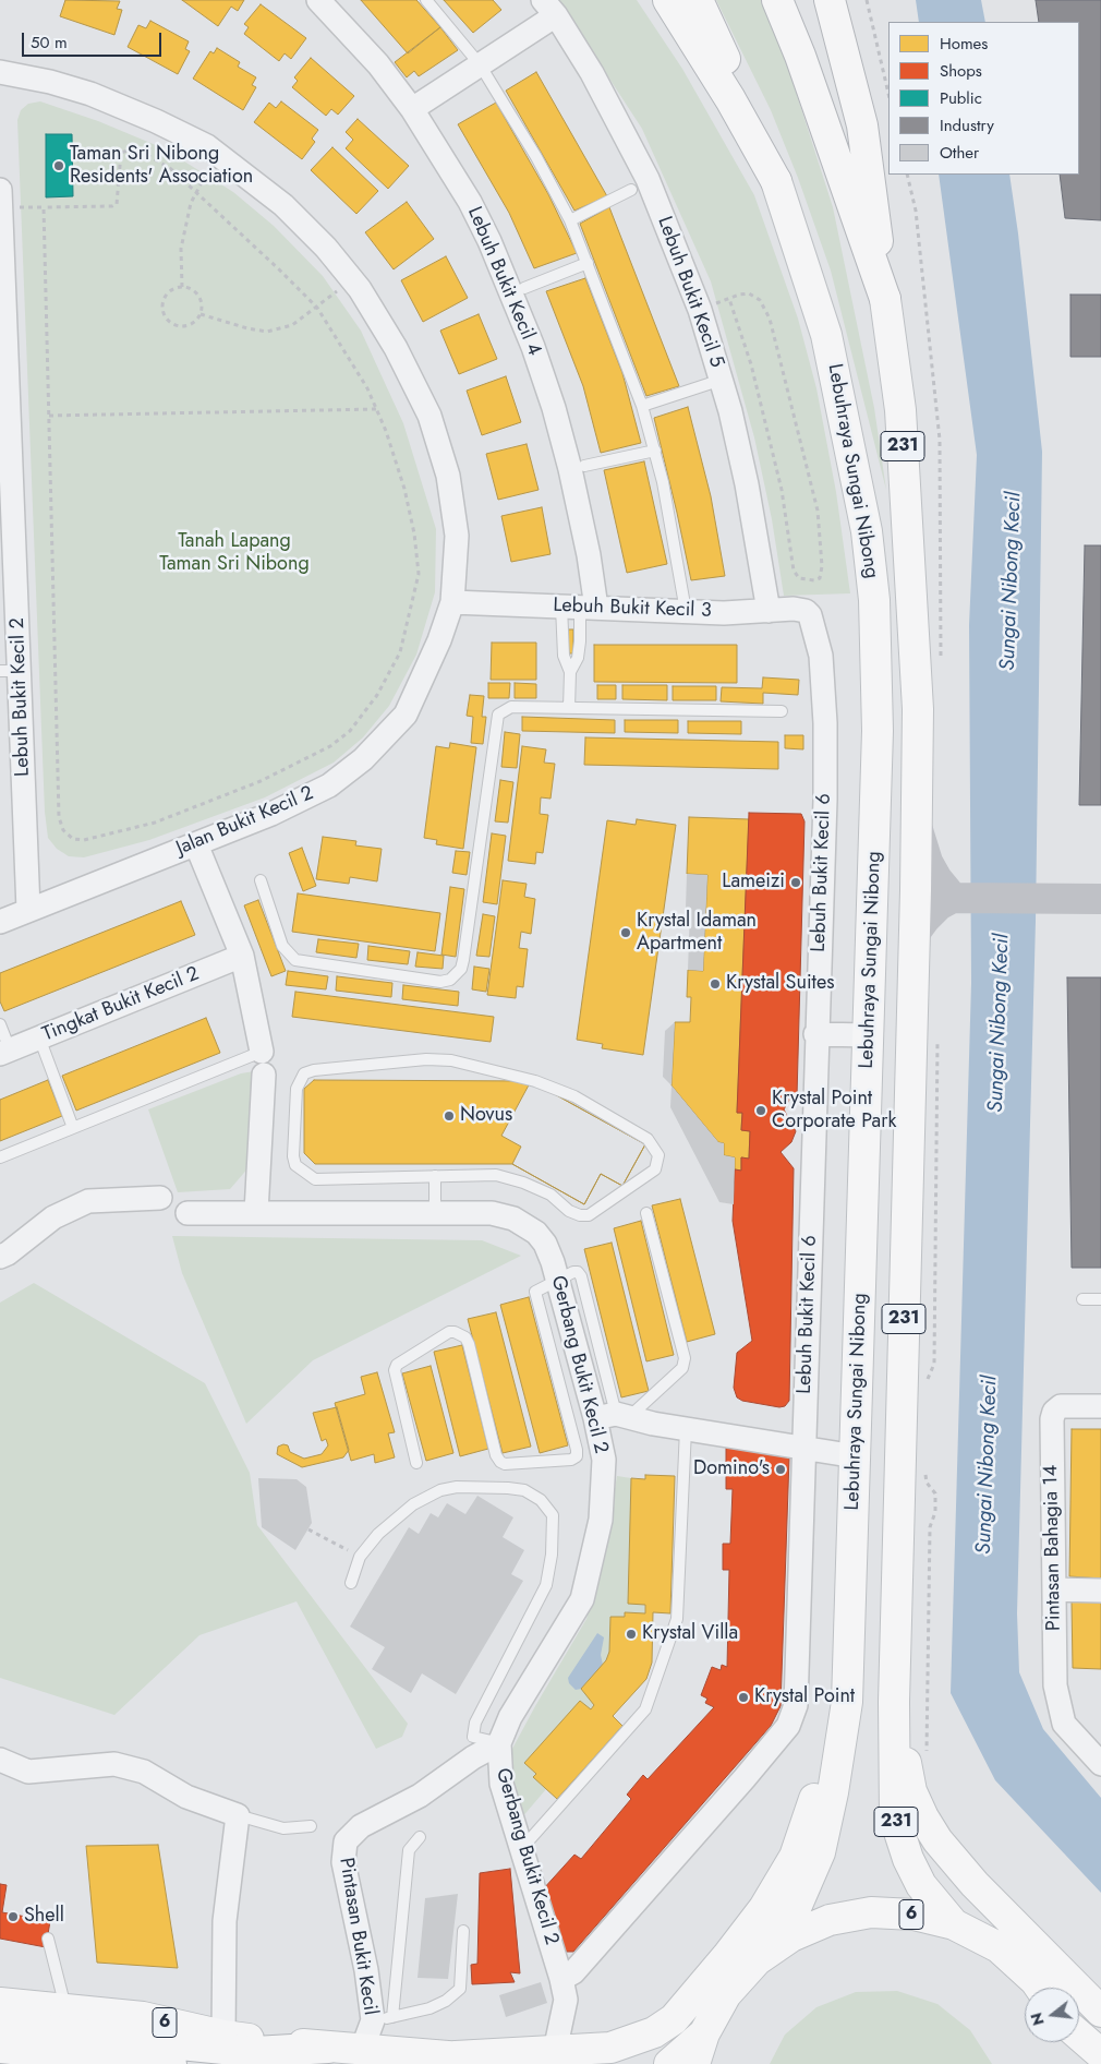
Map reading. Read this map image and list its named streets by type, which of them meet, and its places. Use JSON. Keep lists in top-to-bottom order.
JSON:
{
  "streets": {
    "main road": ["231", "Lebuhraya Sungai Nibong", "6"],
    "street": [
      "Lebuh Bukit Kecil 4",
      "Lebuh Bukit Kecil 5",
      "Lebuh Bukit Kecil 3",
      "Lebuh Bukit Kecil 2",
      "Jalan Bukit Kecil 2",
      "Lebuh Bukit Kecil 6",
      "Tingkat Bukit Kecil 2",
      "Gerbang Bukit Kecil 2",
      "Pintasan Bahagia 14",
      "Pintasan Bukit Kecil"
    ]
  },
  "crossings": [
    ["Lebuh Bukit Kecil 4", "Lebuh Bukit Kecil 3"],
    ["Lebuh Bukit Kecil 5", "Lebuh Bukit Kecil 3"],
    ["Lebuhraya Sungai Nibong", "6"],
    ["Lebuh Bukit Kecil 3", "Jalan Bukit Kecil 2"],
    ["Lebuh Bukit Kecil 3", "Lebuh Bukit Kecil 6"],
    ["Lebuh Bukit Kecil 2", "Jalan Bukit Kecil 2"],
    ["Lebuh Bukit Kecil 6", "Gerbang Bukit Kecil 2"],
    ["Gerbang Bukit Kecil 2", "Pintasan Bukit Kecil"],
    ["6", "Pintasan Bukit Kecil"]
  ],
  "water": ["Sungai Nibong Kecil"],
  "parks": ["Tanah Lapang Taman Sri Nibong"],
  "places": [
    "Taman Sri Nibong Residents' Association",
    "Lameizi",
    "Krystal Idaman Apartment",
    "Krystal Suites",
    "Krystal Point Corporate Park",
    "Novus",
    "Domino's",
    "Krystal Villa",
    "Krystal Point",
    "Shell"
  ],
  "legend": [
    "Homes",
    "Shops",
    "Public",
    "Industry",
    "Other"
  ],
  "scale_bar": "50 m",
  "north": "left"
}
